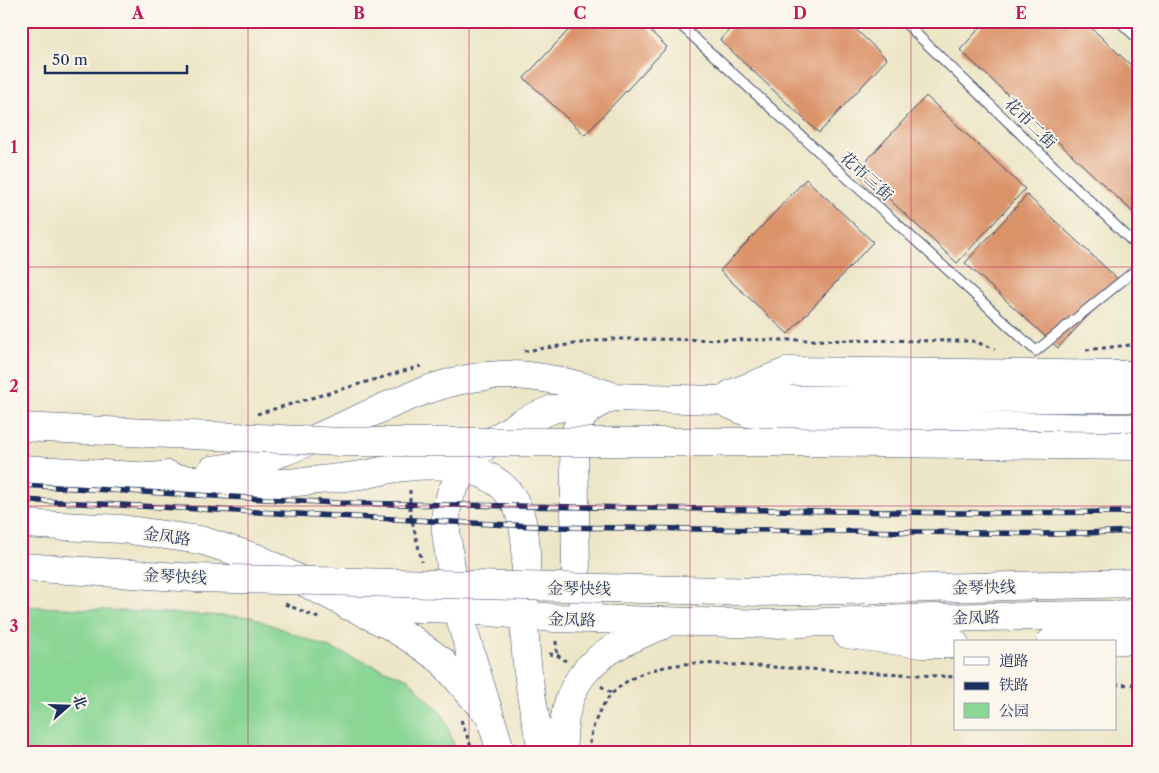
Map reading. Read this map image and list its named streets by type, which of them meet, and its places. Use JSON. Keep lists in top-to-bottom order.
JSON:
{
  "streets": {
    "main road": ["金凤路", "金琴快线"],
    "lane": ["花市二街", "花市三街"]
  },
  "legend": ["道路", "铁路", "公园"],
  "scale_bar": "50 m",
  "north": "right",
  "grid": {
    "columns": [
      "A",
      "B",
      "C",
      "D",
      "E"
    ],
    "rows": ["1", "2", "3"]
  }
}
